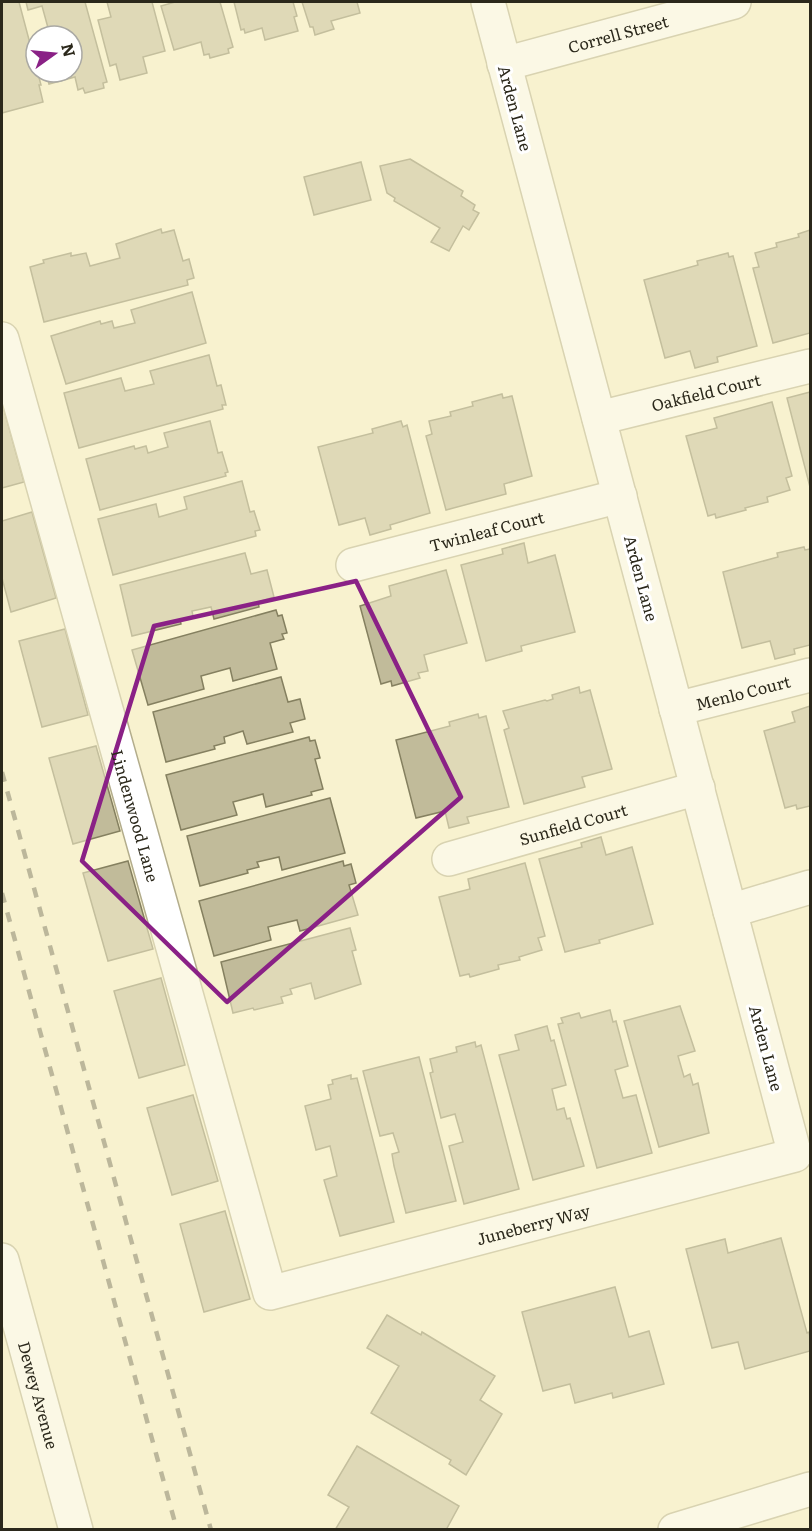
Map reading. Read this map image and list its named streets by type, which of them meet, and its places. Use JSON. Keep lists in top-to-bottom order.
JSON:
{
  "streets": {
    "street": [
      "Correll Street",
      "Arden Lane",
      "Oakfield Court",
      "Twinleaf Court",
      "Menlo Court",
      "Lindenwood Lane",
      "Sunfield Court",
      "Juneberry Way",
      "Dewey Avenue"
    ]
  },
  "crossings": [
    ["Correll Street", "Arden Lane"],
    ["Arden Lane", "Oakfield Court"],
    ["Arden Lane", "Twinleaf Court"],
    ["Arden Lane", "Menlo Court"],
    ["Arden Lane", "Sunfield Court"],
    ["Arden Lane", "Juneberry Way"],
    ["Lindenwood Lane", "Juneberry Way"]
  ],
  "north": "right"
}
